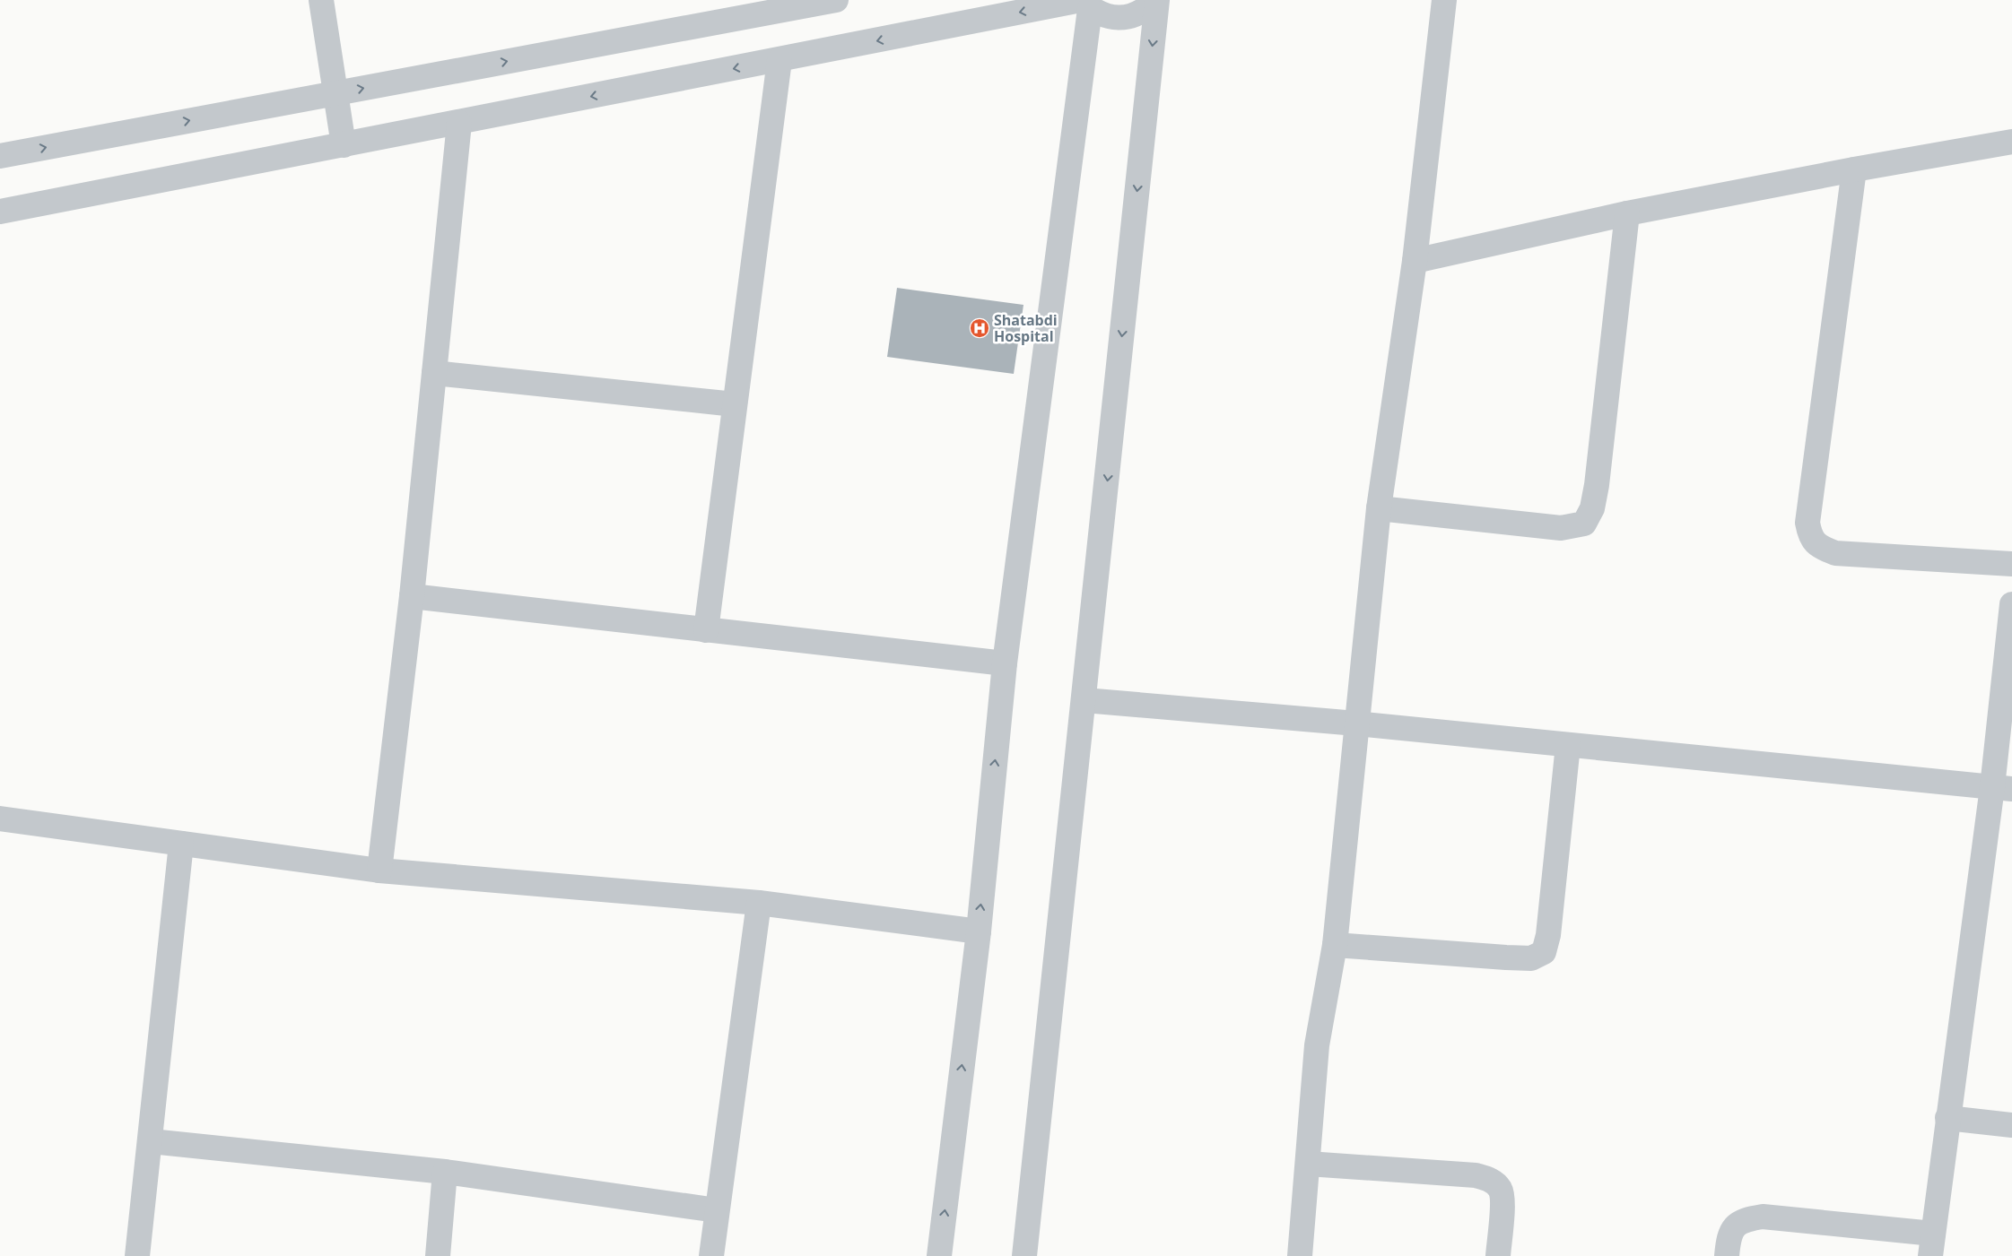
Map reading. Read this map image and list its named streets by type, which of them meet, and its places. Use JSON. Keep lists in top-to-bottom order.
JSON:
{
  "places": {
    "hospital": ["Shatabdi Hospital"]
  }
}
